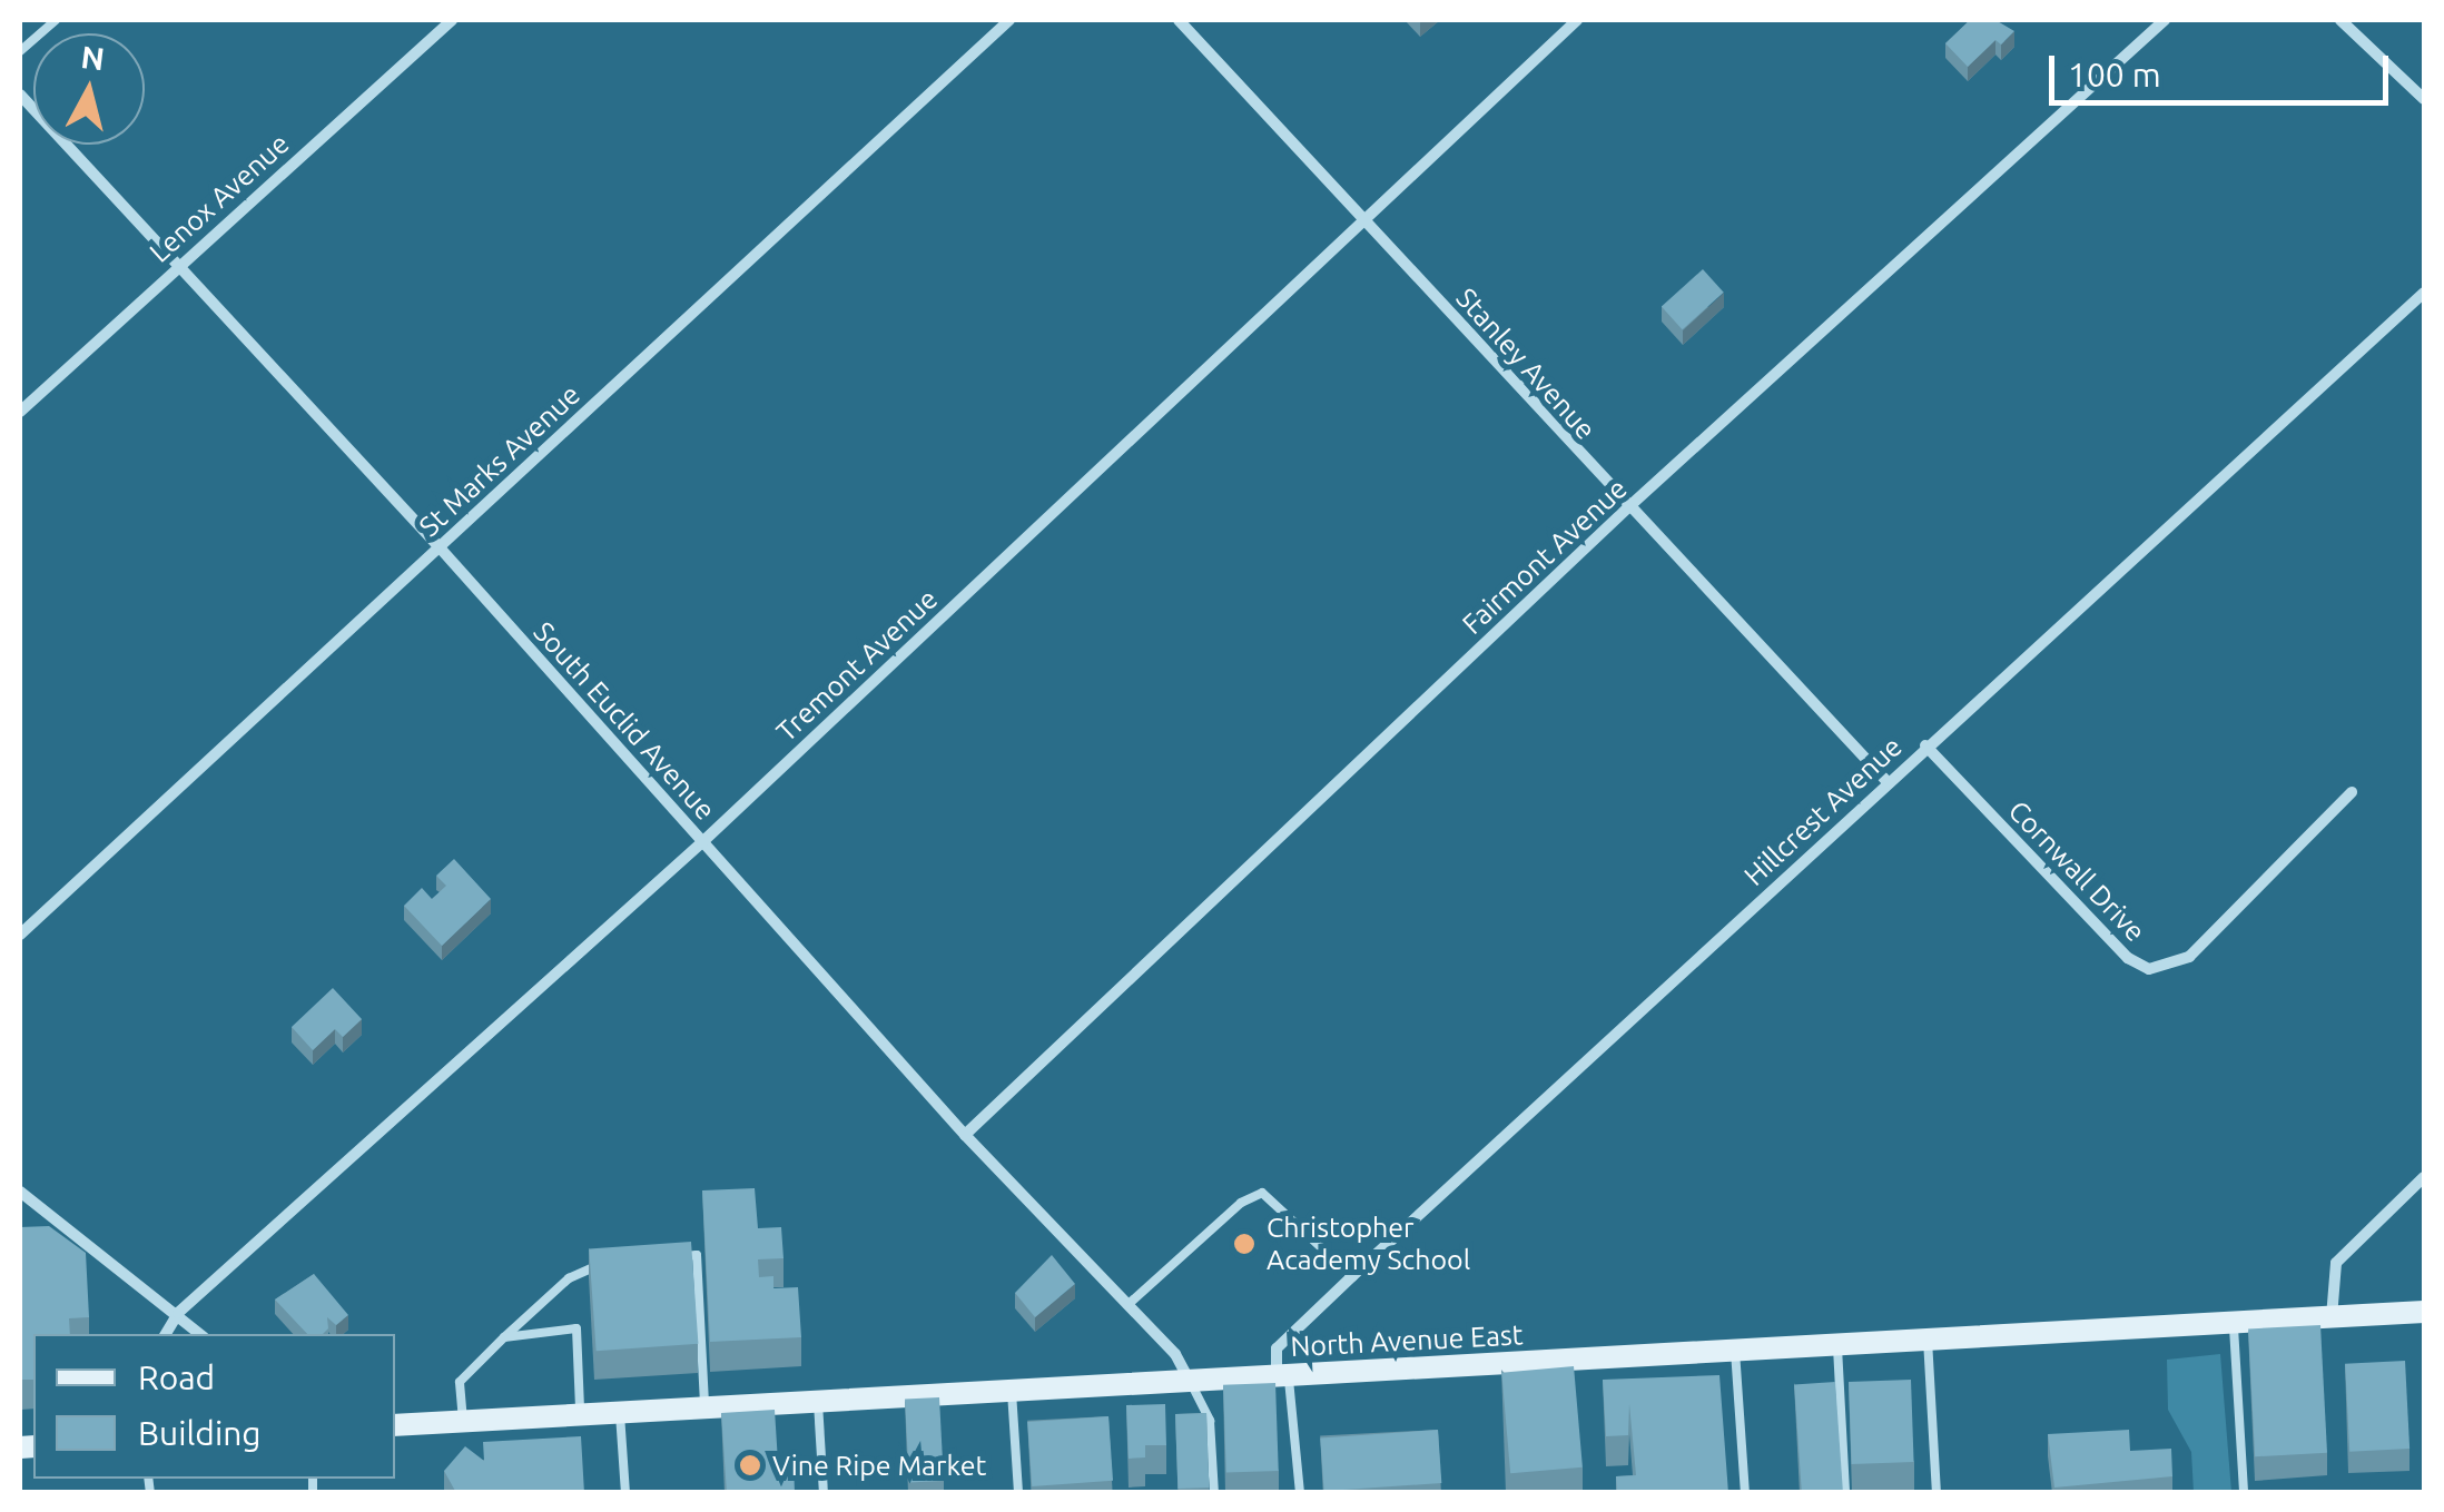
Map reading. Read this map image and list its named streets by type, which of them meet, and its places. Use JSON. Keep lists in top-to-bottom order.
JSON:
{
  "streets": {
    "main road": ["North Avenue East"],
    "street": [
      "Lenox Avenue",
      "Stanley Avenue",
      "St Marks Avenue",
      "Fairmont Avenue",
      "Tremont Avenue",
      "South Euclid Avenue",
      "Hillcrest Avenue",
      "Cornwall Drive"
    ]
  },
  "crossings": [
    ["Lenox Avenue", "South Euclid Avenue"],
    ["Stanley Avenue", "Fairmont Avenue"],
    ["Stanley Avenue", "Tremont Avenue"],
    ["Stanley Avenue", "Hillcrest Avenue"],
    ["St Marks Avenue", "South Euclid Avenue"],
    ["Fairmont Avenue", "South Euclid Avenue"],
    ["Tremont Avenue", "South Euclid Avenue"],
    ["South Euclid Avenue", "North Avenue East"],
    ["Hillcrest Avenue", "Cornwall Drive"],
    ["Hillcrest Avenue", "North Avenue East"]
  ],
  "places": ["Christopher Academy School", "Vine Ripe Market"],
  "legend": ["Road", "Building"],
  "scale_bar": "100 m",
  "north": "top"
}
